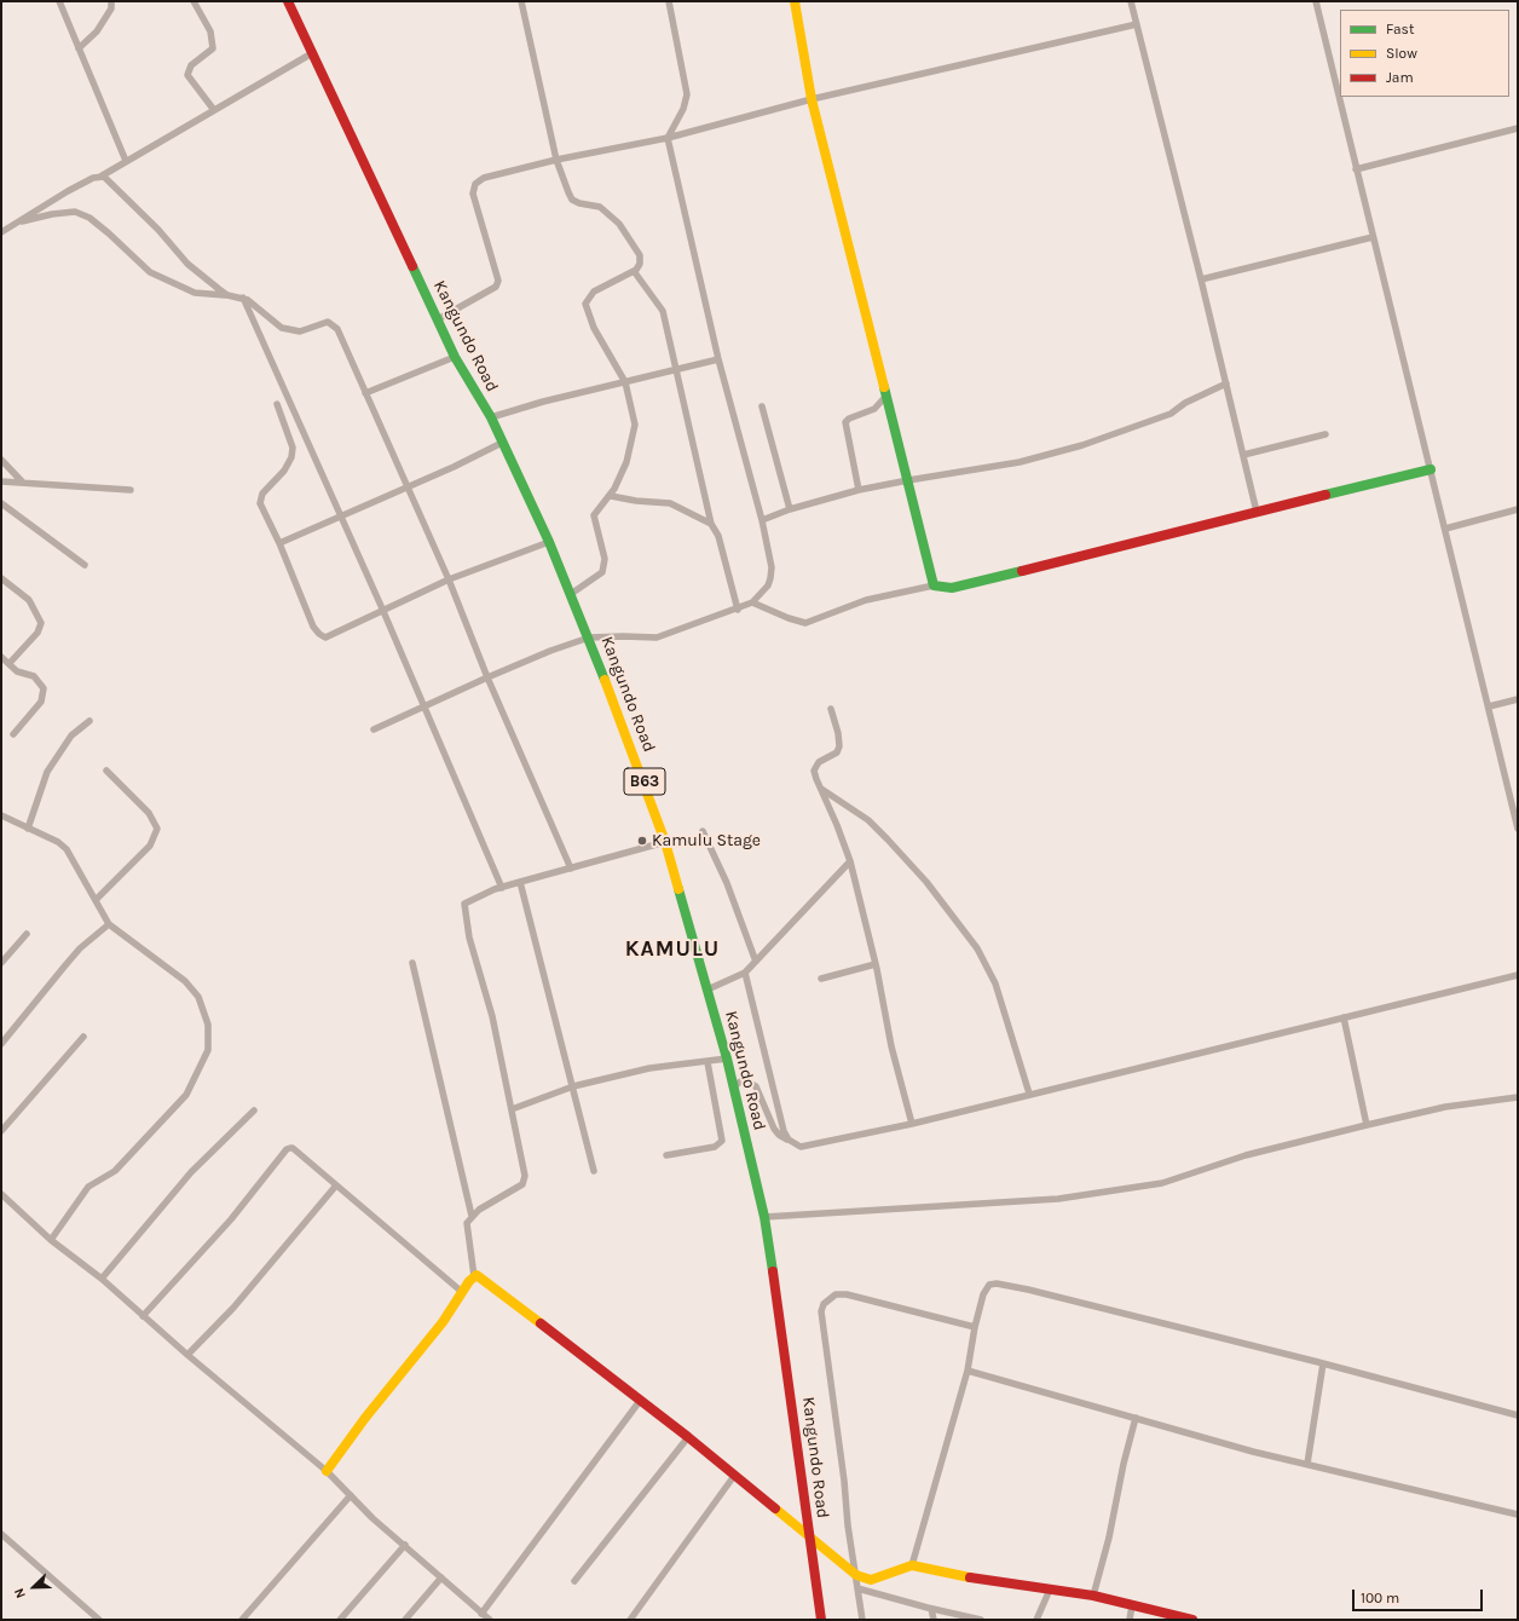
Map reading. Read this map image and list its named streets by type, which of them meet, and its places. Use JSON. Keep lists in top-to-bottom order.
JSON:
{
  "streets": {
    "main road": ["Kangundo Road", "B63"]
  },
  "districts": ["KAMULU"],
  "places": ["Kamulu Stage"],
  "legend": ["Fast", "Slow", "Jam"],
  "scale_bar": "100 m",
  "north": "bottom left"
}
